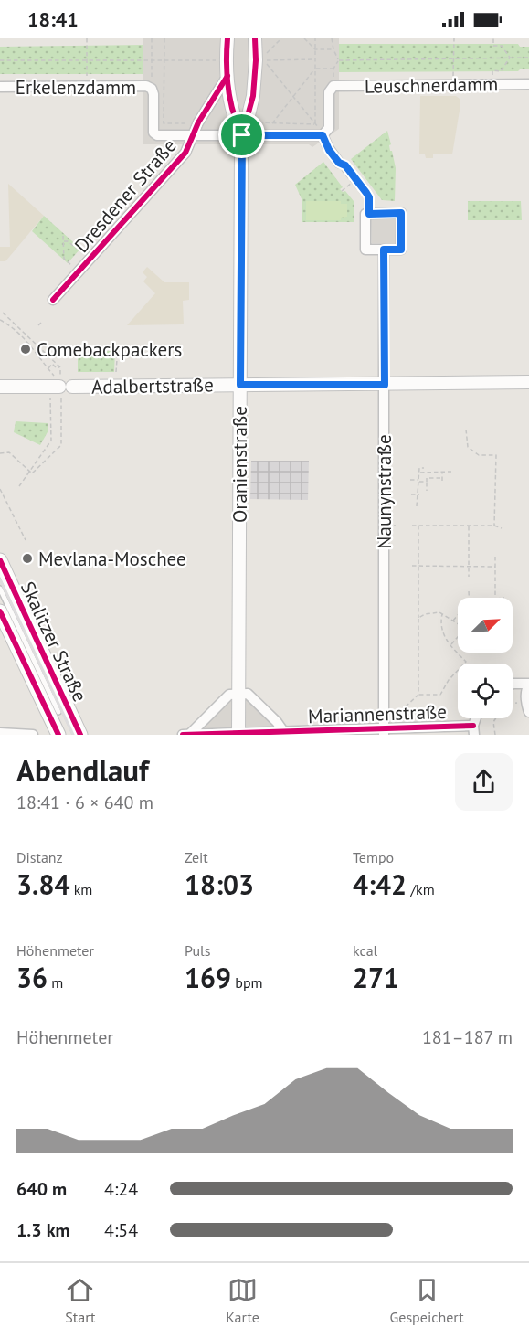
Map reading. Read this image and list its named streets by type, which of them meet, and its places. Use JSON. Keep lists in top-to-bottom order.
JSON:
{
  "streets": {
    "main road": ["Skalitzer Straße"],
    "street": [
      "Leuschnerdamm",
      "Erkelenzdamm",
      "Dresdener Straße",
      "Adalbertstraße",
      "Oranienstraße",
      "Naunynstraße",
      "Mariannenstraße"
    ]
  },
  "crossings": [
    ["Dresdener Straße", "Oranienstraße"],
    ["Adalbertstraße", "Oranienstraße"],
    ["Adalbertstraße", "Naunynstraße"],
    ["Oranienstraße", "Mariannenstraße"],
    ["Naunynstraße", "Mariannenstraße"]
  ],
  "places": ["Comebackpackers", "Mevlana-Moschee"],
  "north": "top right",
  "page": {
    "status": "18:41",
    "heading": ["Abendlauf", "18:41 · 6 × 640 m"],
    "stats": [
      ["Distanz", "3.84 km"],
      ["Zeit", "18:03"],
      ["Tempo", "4:42 /km"],
      ["Höhenmeter", "36 m"],
      ["Puls", "169 bpm"],
      ["kcal", "271"]
    ],
    "chart": ["Höhenmeter", "181–187 m"],
    "list": [
      {
        "name": "640 m",
        "note": "4:24"
      },
      {
        "name": "1.3 km",
        "note": "4:54"
      }
    ],
    "tabs": ["Start", "Karte", "Gespeichert"]
  }
}
